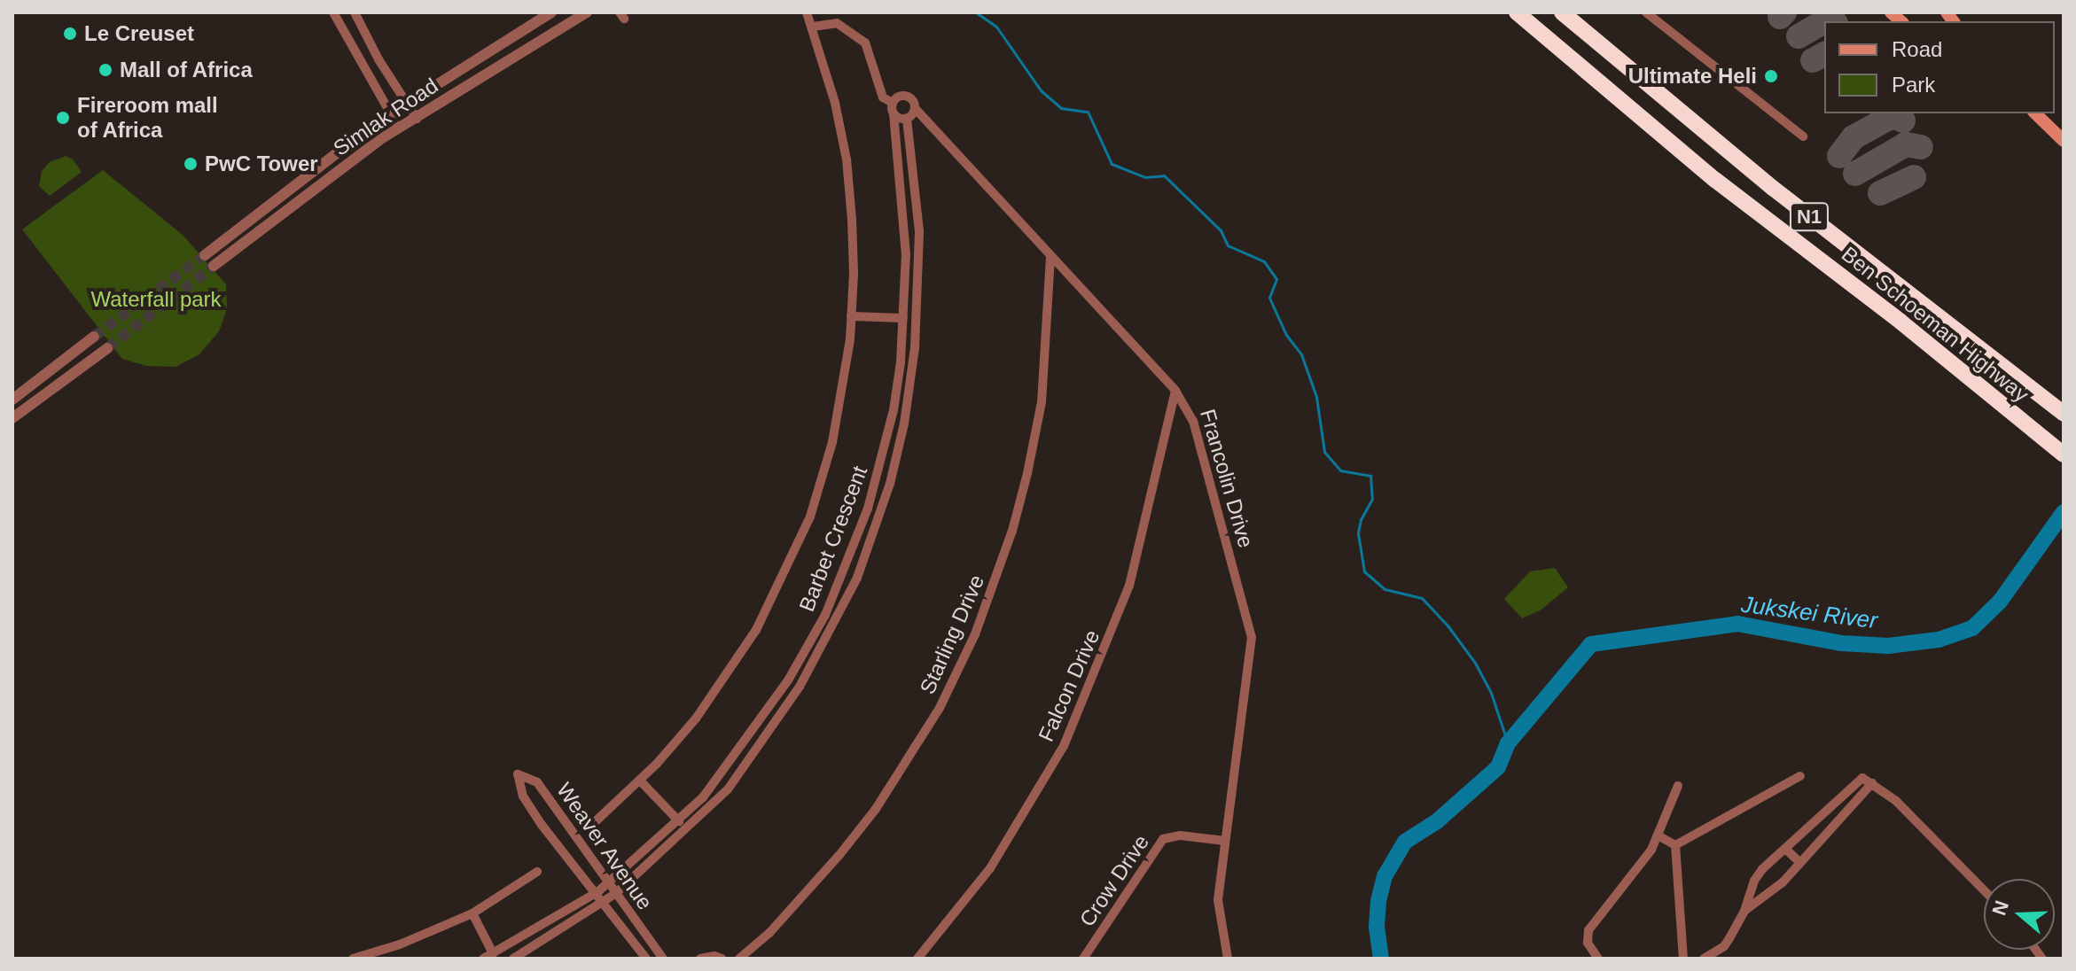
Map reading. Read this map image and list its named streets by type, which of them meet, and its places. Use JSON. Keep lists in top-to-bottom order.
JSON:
{
  "streets": {
    "highway": ["N1", "Ben Schoeman Highway"],
    "street": [
      "Simlak Road",
      "Francolin Drive",
      "Barbet Crescent",
      "Starling Drive",
      "Falcon Drive",
      "Weaver Avenue",
      "Crow Drive"
    ]
  },
  "crossings": [
    ["Francolin Drive", "Barbet Crescent"],
    ["Francolin Drive", "Starling Drive"],
    ["Francolin Drive", "Falcon Drive"],
    ["Francolin Drive", "Crow Drive"],
    ["Barbet Crescent", "Weaver Avenue"]
  ],
  "water": ["Jukskei River"],
  "parks": ["Waterfall park"],
  "places": [
    "Le Creuset",
    "Mall of Africa",
    "Ultimate Heli",
    "Fireroom mall of Africa",
    "PwC Tower"
  ],
  "legend": ["Road", "Park"],
  "north": "left"
}
